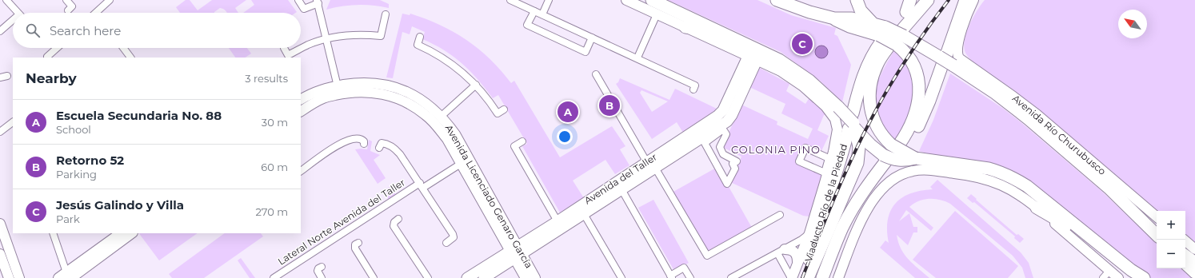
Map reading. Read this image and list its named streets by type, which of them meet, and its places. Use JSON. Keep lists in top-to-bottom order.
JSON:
{
  "streets": {
    "highway": ["Viaducto Río de la Piedad"],
    "main road": ["Avenida Río Churubusco", "Avenida del Taller", "Avenida Licenciado Genaro García"],
    "street": ["Lateral Norte Avenida del Taller"]
  },
  "crossings": [
    ["Avenida del Taller", "Avenida Licenciado Genaro García"],
    ["Avenida del Taller", "Viaducto Río de la Piedad"],
    ["Avenida Licenciado Genaro García", "Lateral Norte Avenida del Taller"]
  ],
  "districts": ["COLONIA PINO"],
  "north": "top left",
  "page": {
    "search": "Search here",
    "pins": ["C", "B", "A"],
    "heading": ["Nearby", "3 results"],
    "list": [
      {
        "mark": "A",
        "name": "Escuela Secundaria No. 88",
        "note": "School",
        "value": "30 m"
      },
      {
        "mark": "B",
        "name": "Retorno 52",
        "note": "Parking",
        "value": "60 m"
      },
      {
        "mark": "C",
        "name": "Jesús Galindo y Villa",
        "note": "Park",
        "value": "270 m"
      }
    ],
    "map_buttons": ["+", "−"]
  }
}
